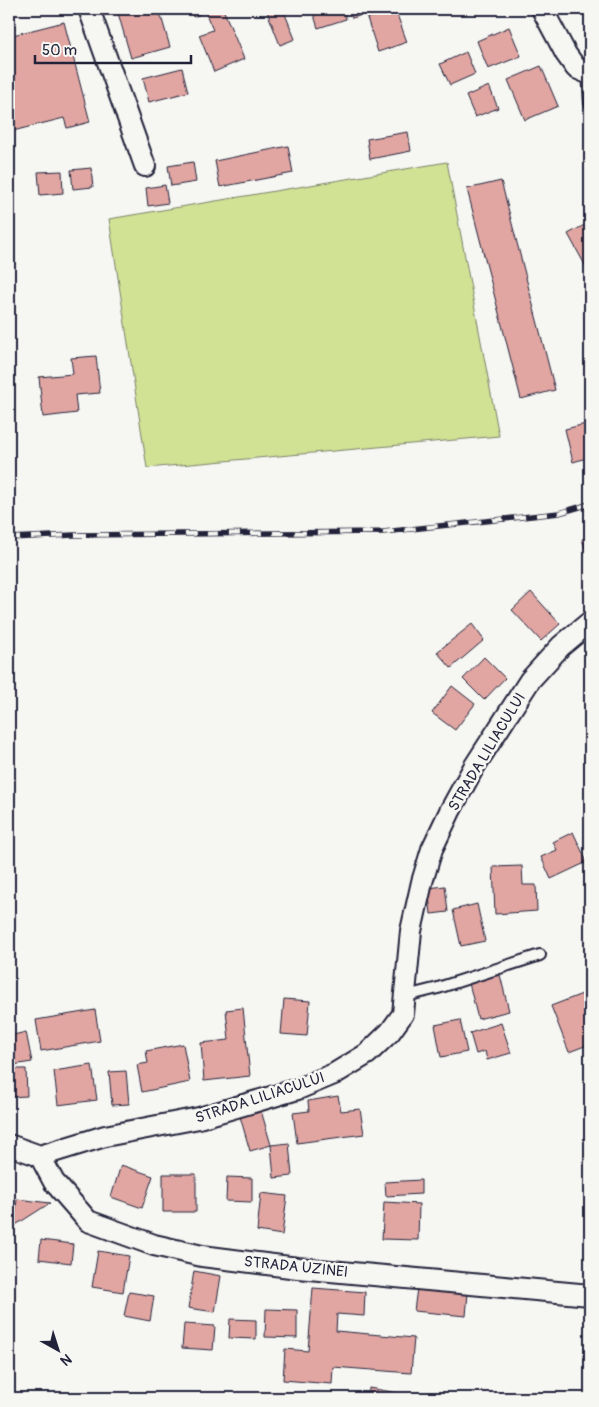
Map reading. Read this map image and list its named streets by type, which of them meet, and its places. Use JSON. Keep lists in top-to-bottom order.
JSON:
{
  "streets": {
    "street": ["STRADA LILIACULUI", "STRADA UZINEI"]
  },
  "crossings": [
    ["STRADA LILIACULUI", "STRADA UZINEI"]
  ],
  "scale_bar": "50 m",
  "north": "bottom right"
}
